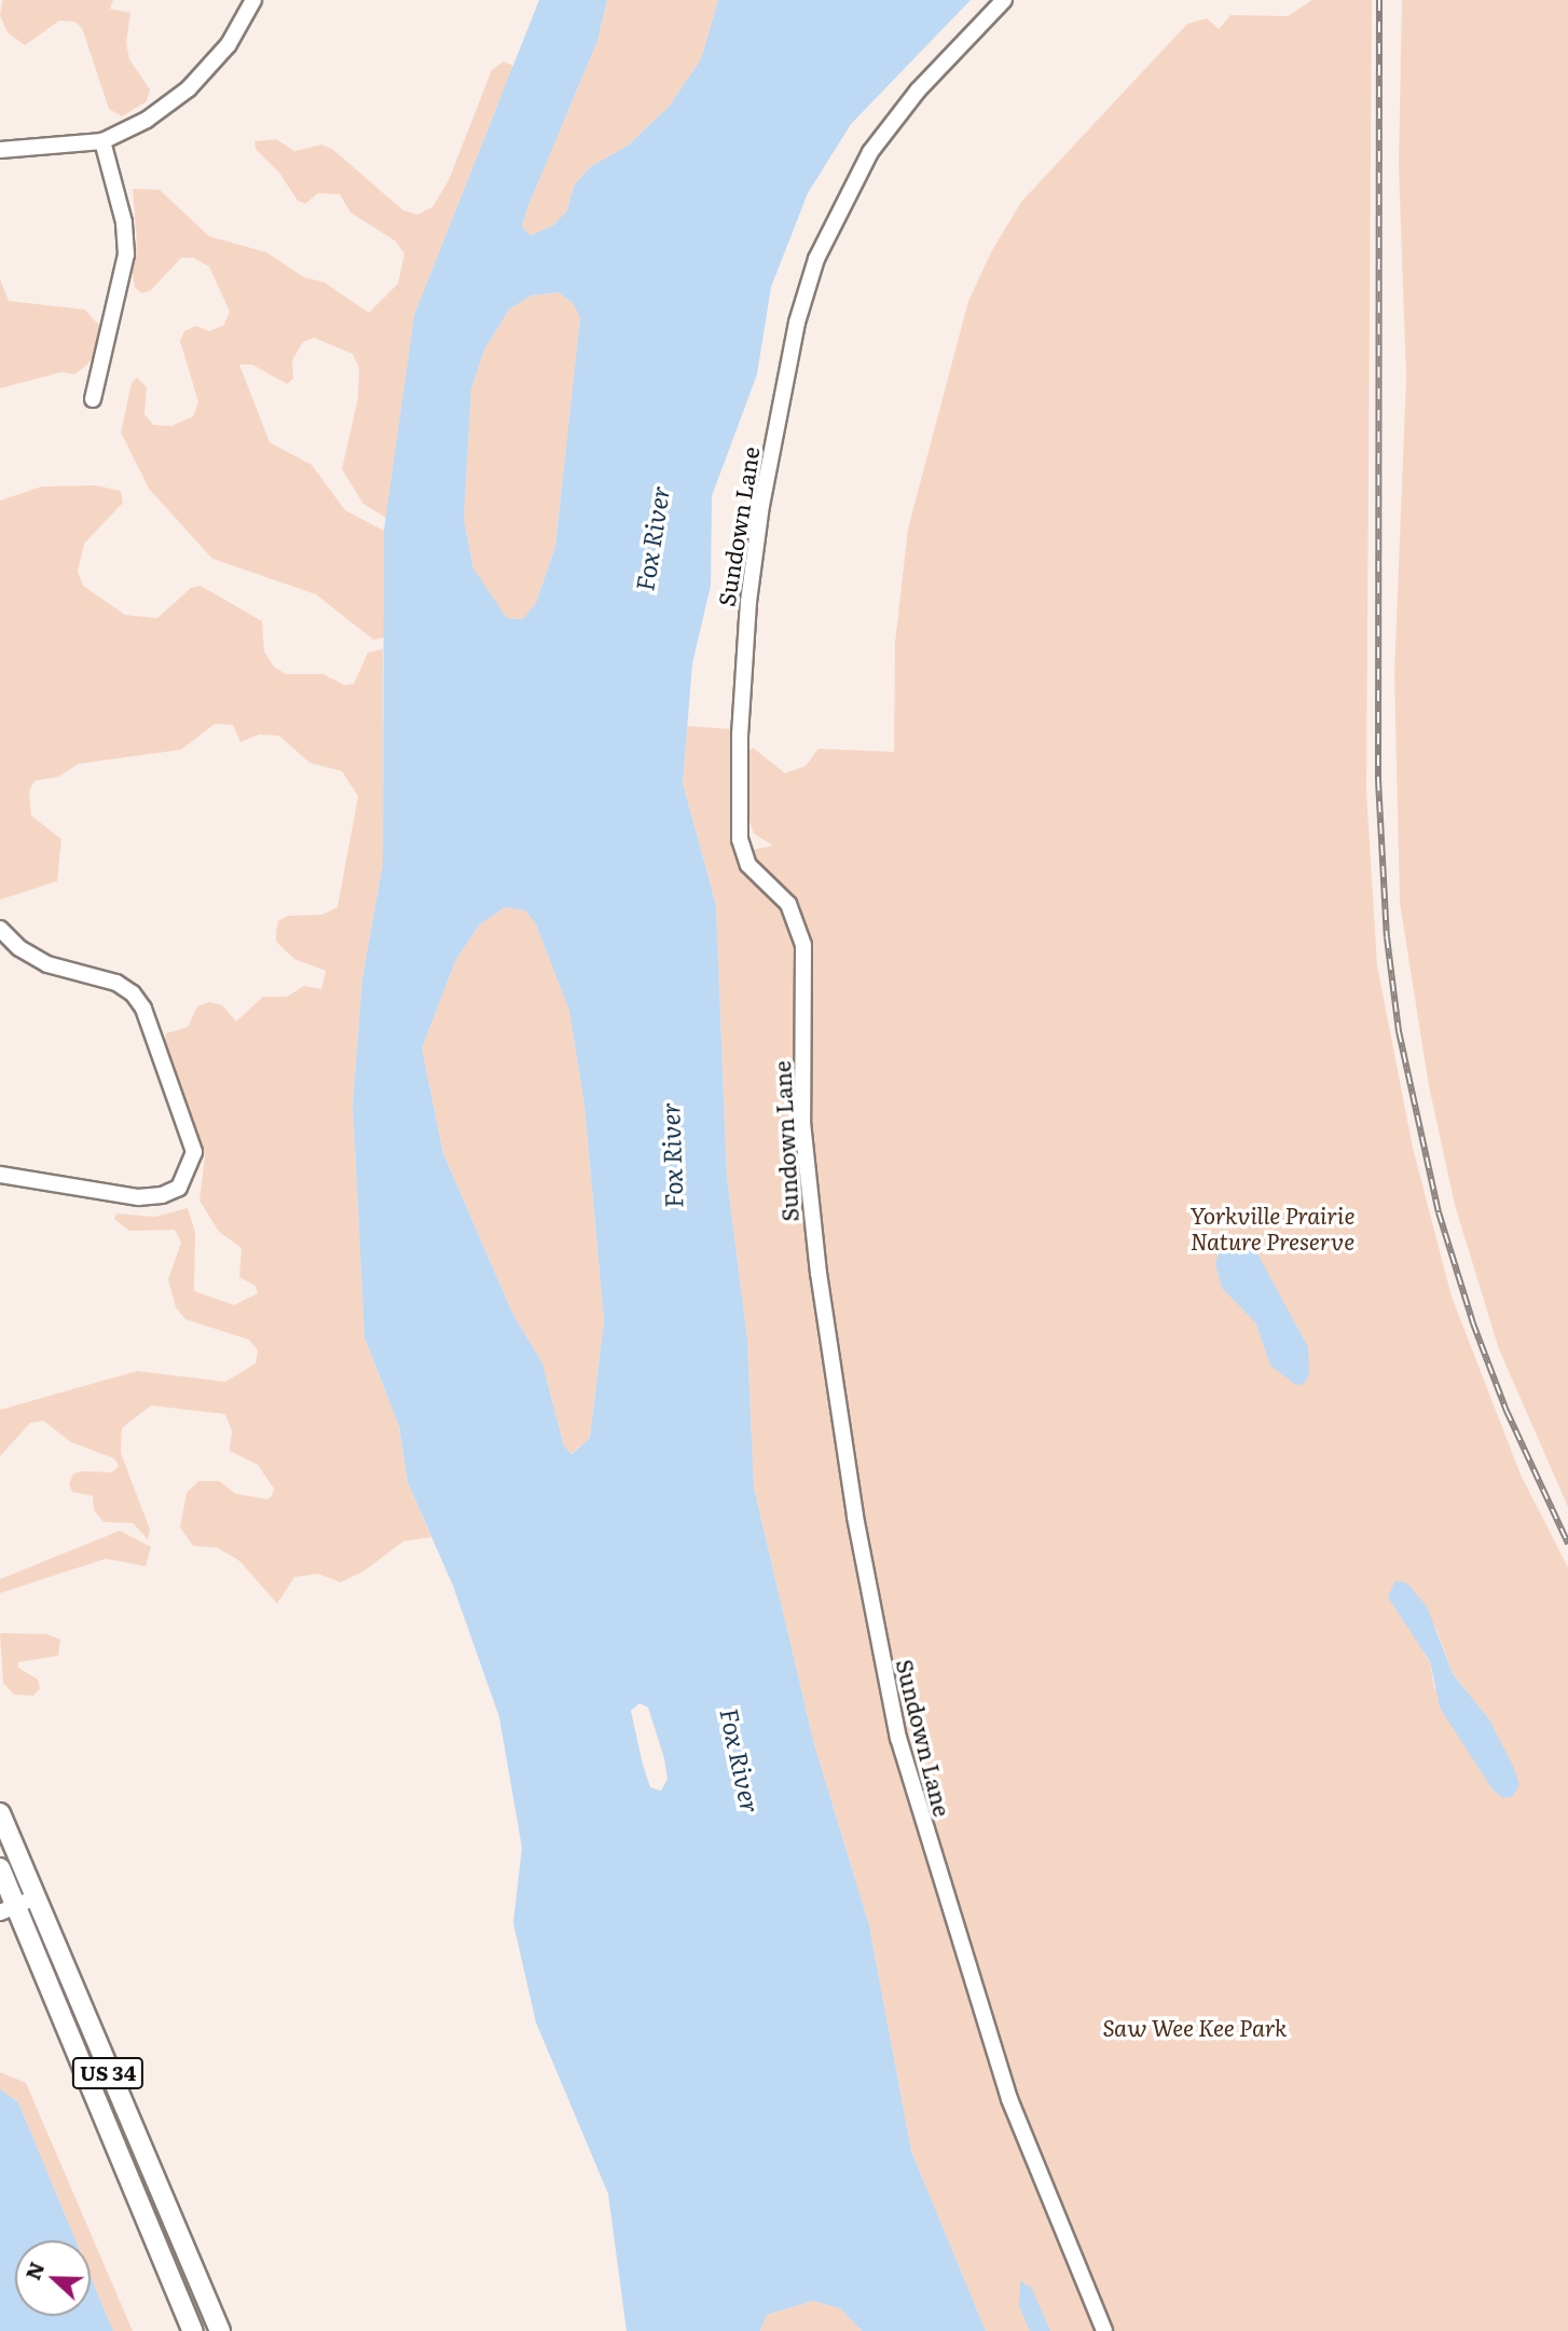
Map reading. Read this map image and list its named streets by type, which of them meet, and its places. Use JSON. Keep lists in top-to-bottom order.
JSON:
{
  "streets": {
    "main road": ["US 34"],
    "street": ["Sundown Lane"]
  },
  "water": ["Fox River"],
  "parks": ["Yorkville Prairie Nature Preserve", "Saw Wee Kee Park"],
  "north": "left"
}
